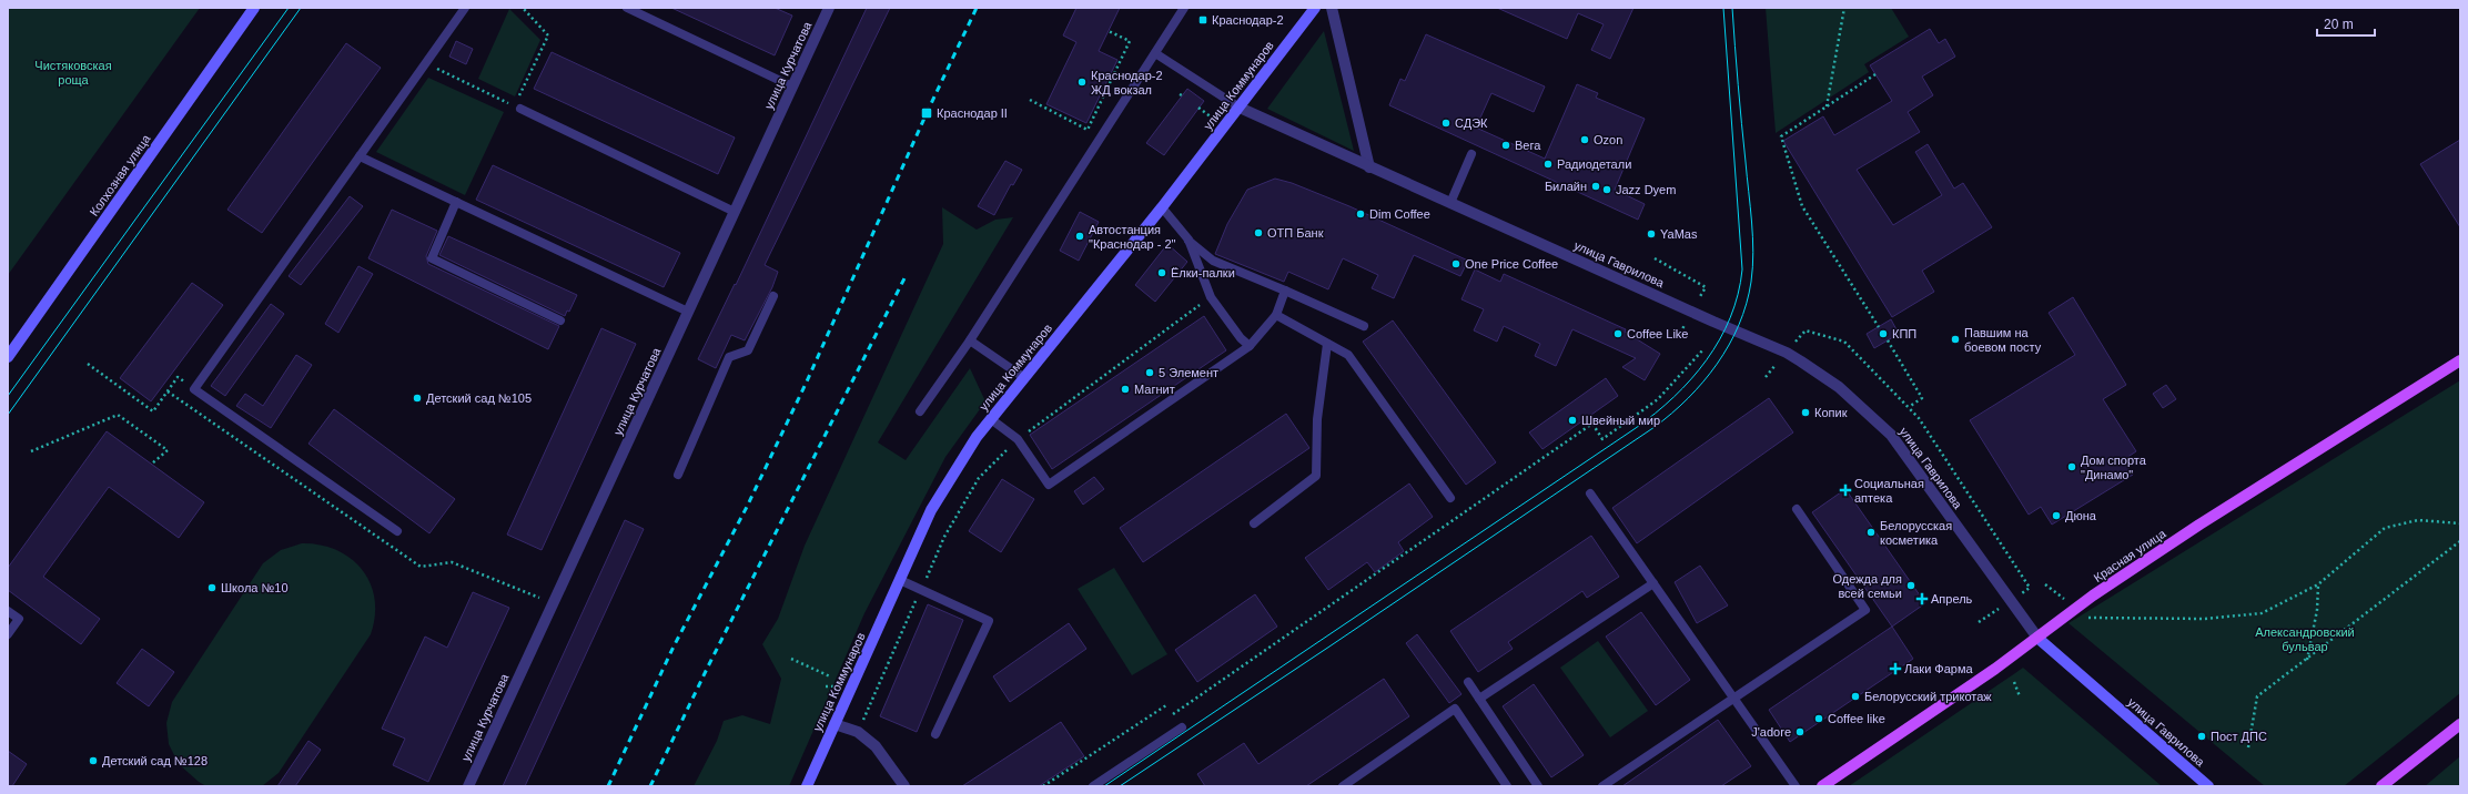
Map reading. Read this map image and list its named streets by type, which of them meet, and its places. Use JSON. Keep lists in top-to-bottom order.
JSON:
{
  "streets": {
    "main road": [
      "улица Коммунаров",
      "Колхозная улица",
      "улица Гаврилова",
      "Красная улица"
    ],
    "street": ["улица Курчатова"]
  },
  "crossings": [
    ["улица Коммунаров", "улица Гаврилова"],
    ["улица Гаврилова", "Красная улица"]
  ],
  "parks": ["Чистяковская роща", "Александровский бульвар"],
  "places": {
    "transit": ["Краснодар-2", "Краснодар II"],
    "other": [
      "Краснодар-2 ЖД вокзал",
      "СДЭК",
      "Ozon",
      "Вега",
      "Радиодетали",
      "Билайн",
      "Jazz Dyem",
      "Dim Coffee",
      "ОТП Банк",
      "YaMas",
      "Автостанция \"Краснодар - 2\"",
      "One Price Coffee",
      "Ёлки-палки",
      "Coffee Like",
      "КПП",
      "Павшим на боевом посту",
      "5 Элемент",
      "Магнит",
      "Детский сад №105",
      "Копик",
      "Швейный мир",
      "Дом спорта \"Динамо\"",
      "Дюна",
      "Белорусская косметика",
      "Одежда для всей семьи",
      "Школа №10",
      "Белорусский трикотаж",
      "Coffee like",
      "J'adore",
      "Пост ДПС",
      "Детский сад №128"
    ],
    "health": ["Социальная аптека", "Апрель", "Лаки Фарма"]
  },
  "scale_bar": "20 m"
}
